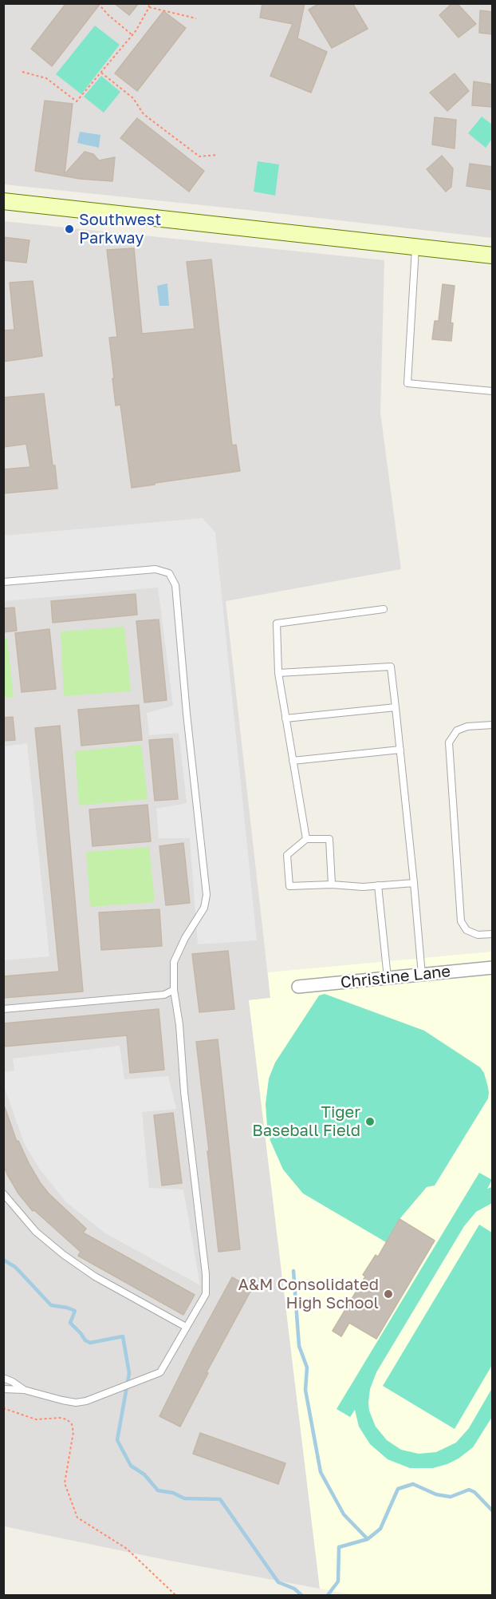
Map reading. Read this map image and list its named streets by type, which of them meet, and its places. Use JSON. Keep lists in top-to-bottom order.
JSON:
{
  "streets": {
    "street": ["Christine Lane"]
  },
  "places": ["Southwest Parkway", "Tiger Baseball Field", "A&M Consolidated High School"]
}
